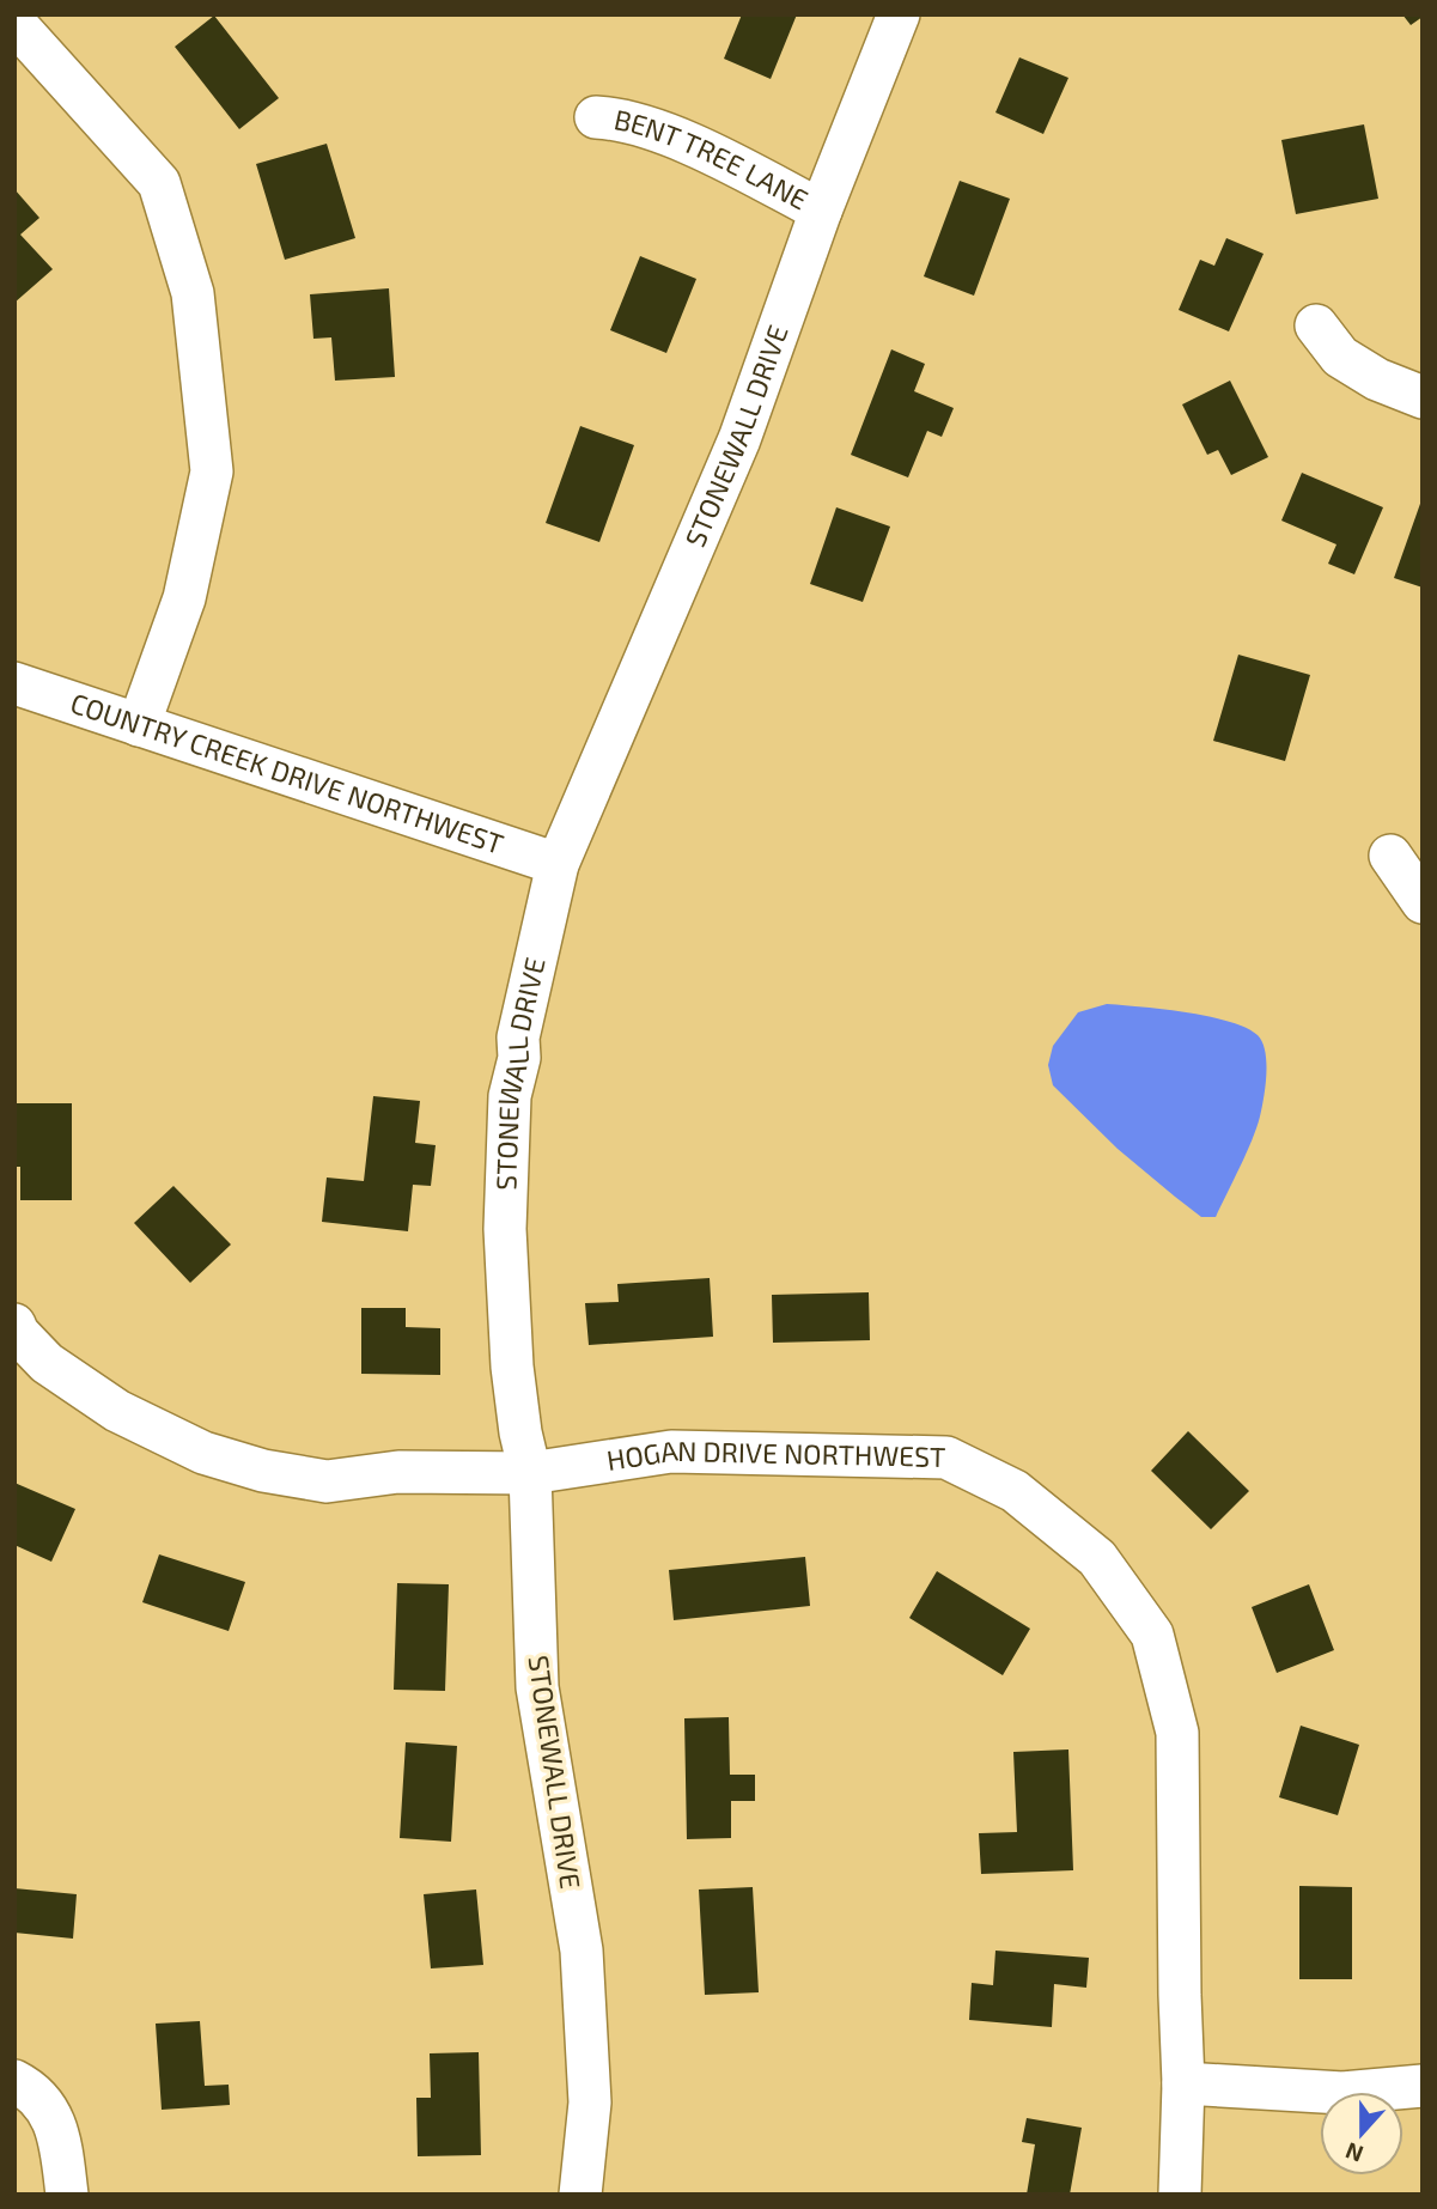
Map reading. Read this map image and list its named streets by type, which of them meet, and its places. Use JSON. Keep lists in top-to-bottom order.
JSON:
{
  "streets": {
    "street": [
      "BENT TREE LANE",
      "STONEWALL DRIVE",
      "COUNTRY CREEK DRIVE NORTHWEST",
      "HOGAN DRIVE NORTHWEST"
    ]
  },
  "crossings": [
    ["BENT TREE LANE", "STONEWALL DRIVE"],
    ["STONEWALL DRIVE", "COUNTRY CREEK DRIVE NORTHWEST"],
    ["STONEWALL DRIVE", "HOGAN DRIVE NORTHWEST"]
  ],
  "north": "bottom"
}
